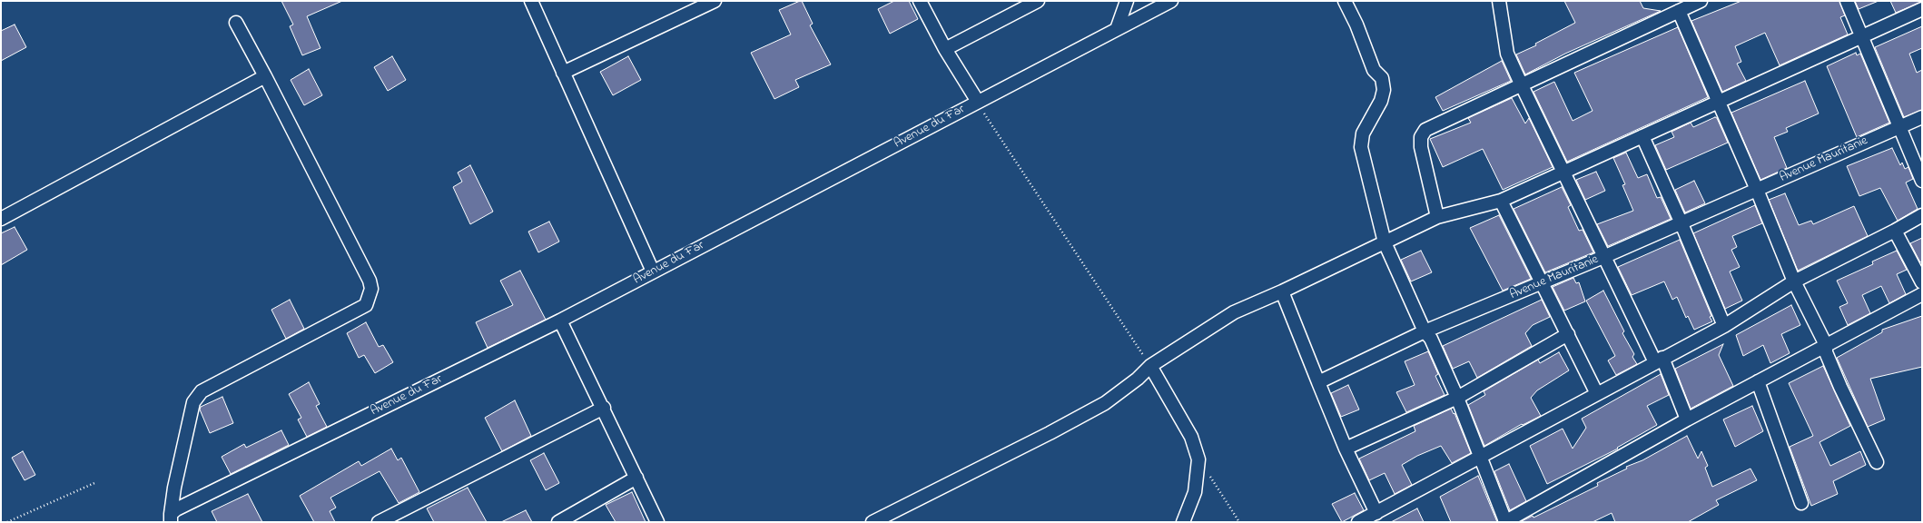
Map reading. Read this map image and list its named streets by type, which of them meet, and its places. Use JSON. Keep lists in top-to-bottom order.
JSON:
{
  "streets": {
    "street": ["Avenue du Far", "Avenue Mauritanie"]
  }
}
